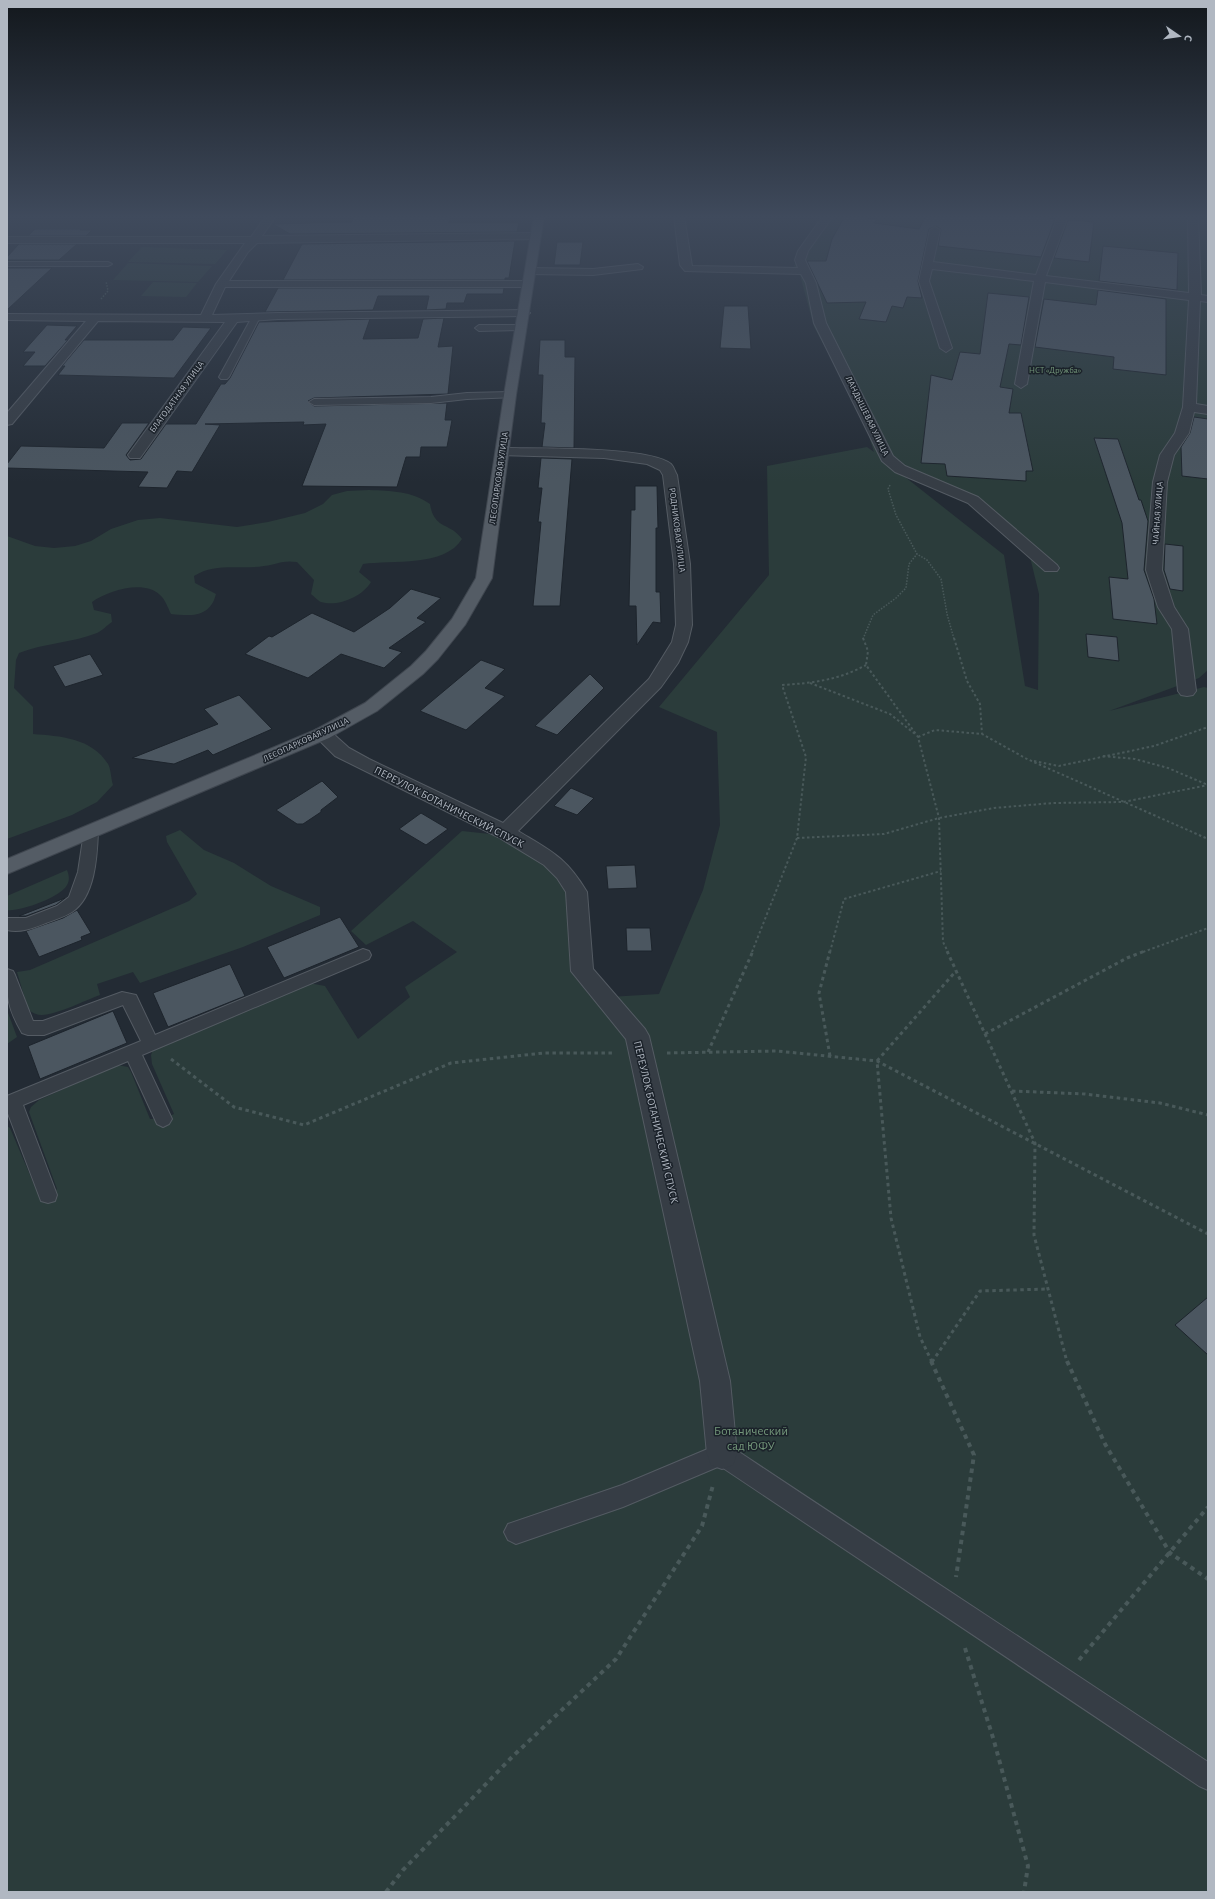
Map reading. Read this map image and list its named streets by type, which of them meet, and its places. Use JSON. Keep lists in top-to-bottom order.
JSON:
{
  "streets": {
    "main road": ["ЛЕСОПАРКОВАЯ УЛИЦА"],
    "street": [
      "БЛАГОДАТНАЯ УЛИЦА",
      "ЛАНДЫШЕВАЯ УЛИЦА",
      "ЧАЙНАЯ УЛИЦА",
      "РОДНИКОВАЯ УЛИЦА",
      "ПЕРЕУЛОК БОТАНИЧЕСКИЙ СПУСК"
    ]
  },
  "crossings": [
    ["ЛЕСОПАРКОВАЯ УЛИЦА", "РОДНИКОВАЯ УЛИЦА"],
    ["ЛЕСОПАРКОВАЯ УЛИЦА", "ПЕРЕУЛОК БОТАНИЧЕСКИЙ СПУСК"],
    ["РОДНИКОВАЯ УЛИЦА", "ПЕРЕУЛОК БОТАНИЧЕСКИЙ СПУСК"]
  ],
  "parks": ["НСТ «Дружба»", "Ботанический сад ЮФУ"],
  "north": "right"
}
